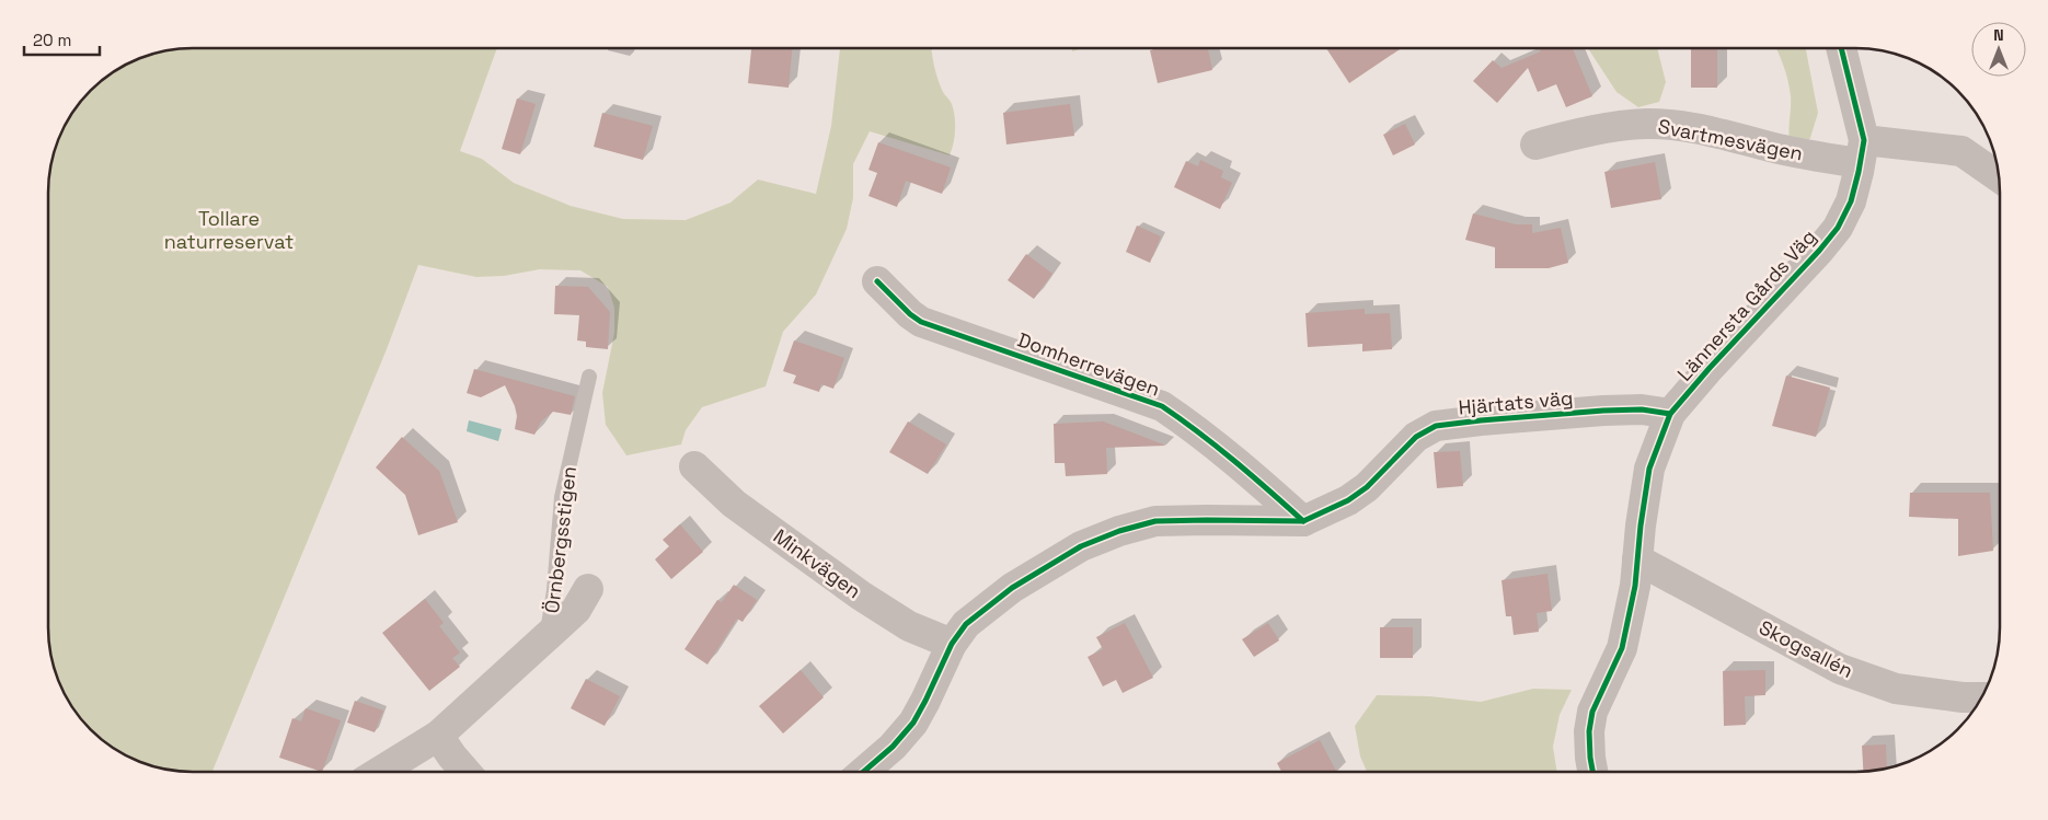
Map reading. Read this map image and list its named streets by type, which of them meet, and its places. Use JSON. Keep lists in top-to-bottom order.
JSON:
{
  "streets": {
    "street": [
      "Svartmesvägen",
      "Lännersta Gårds Väg",
      "Domherrevägen",
      "Hjärtats väg",
      "Örnbergsstigen",
      "Minkvägen",
      "Skogsallén"
    ]
  },
  "crossings": [
    ["Svartmesvägen", "Lännersta Gårds Väg"],
    ["Lännersta Gårds Väg", "Hjärtats väg"],
    ["Lännersta Gårds Väg", "Skogsallén"],
    ["Domherrevägen", "Hjärtats väg"],
    ["Hjärtats väg", "Minkvägen"]
  ],
  "parks": ["Tollare naturreservat"],
  "scale_bar": "20 m",
  "north": "top"
}
